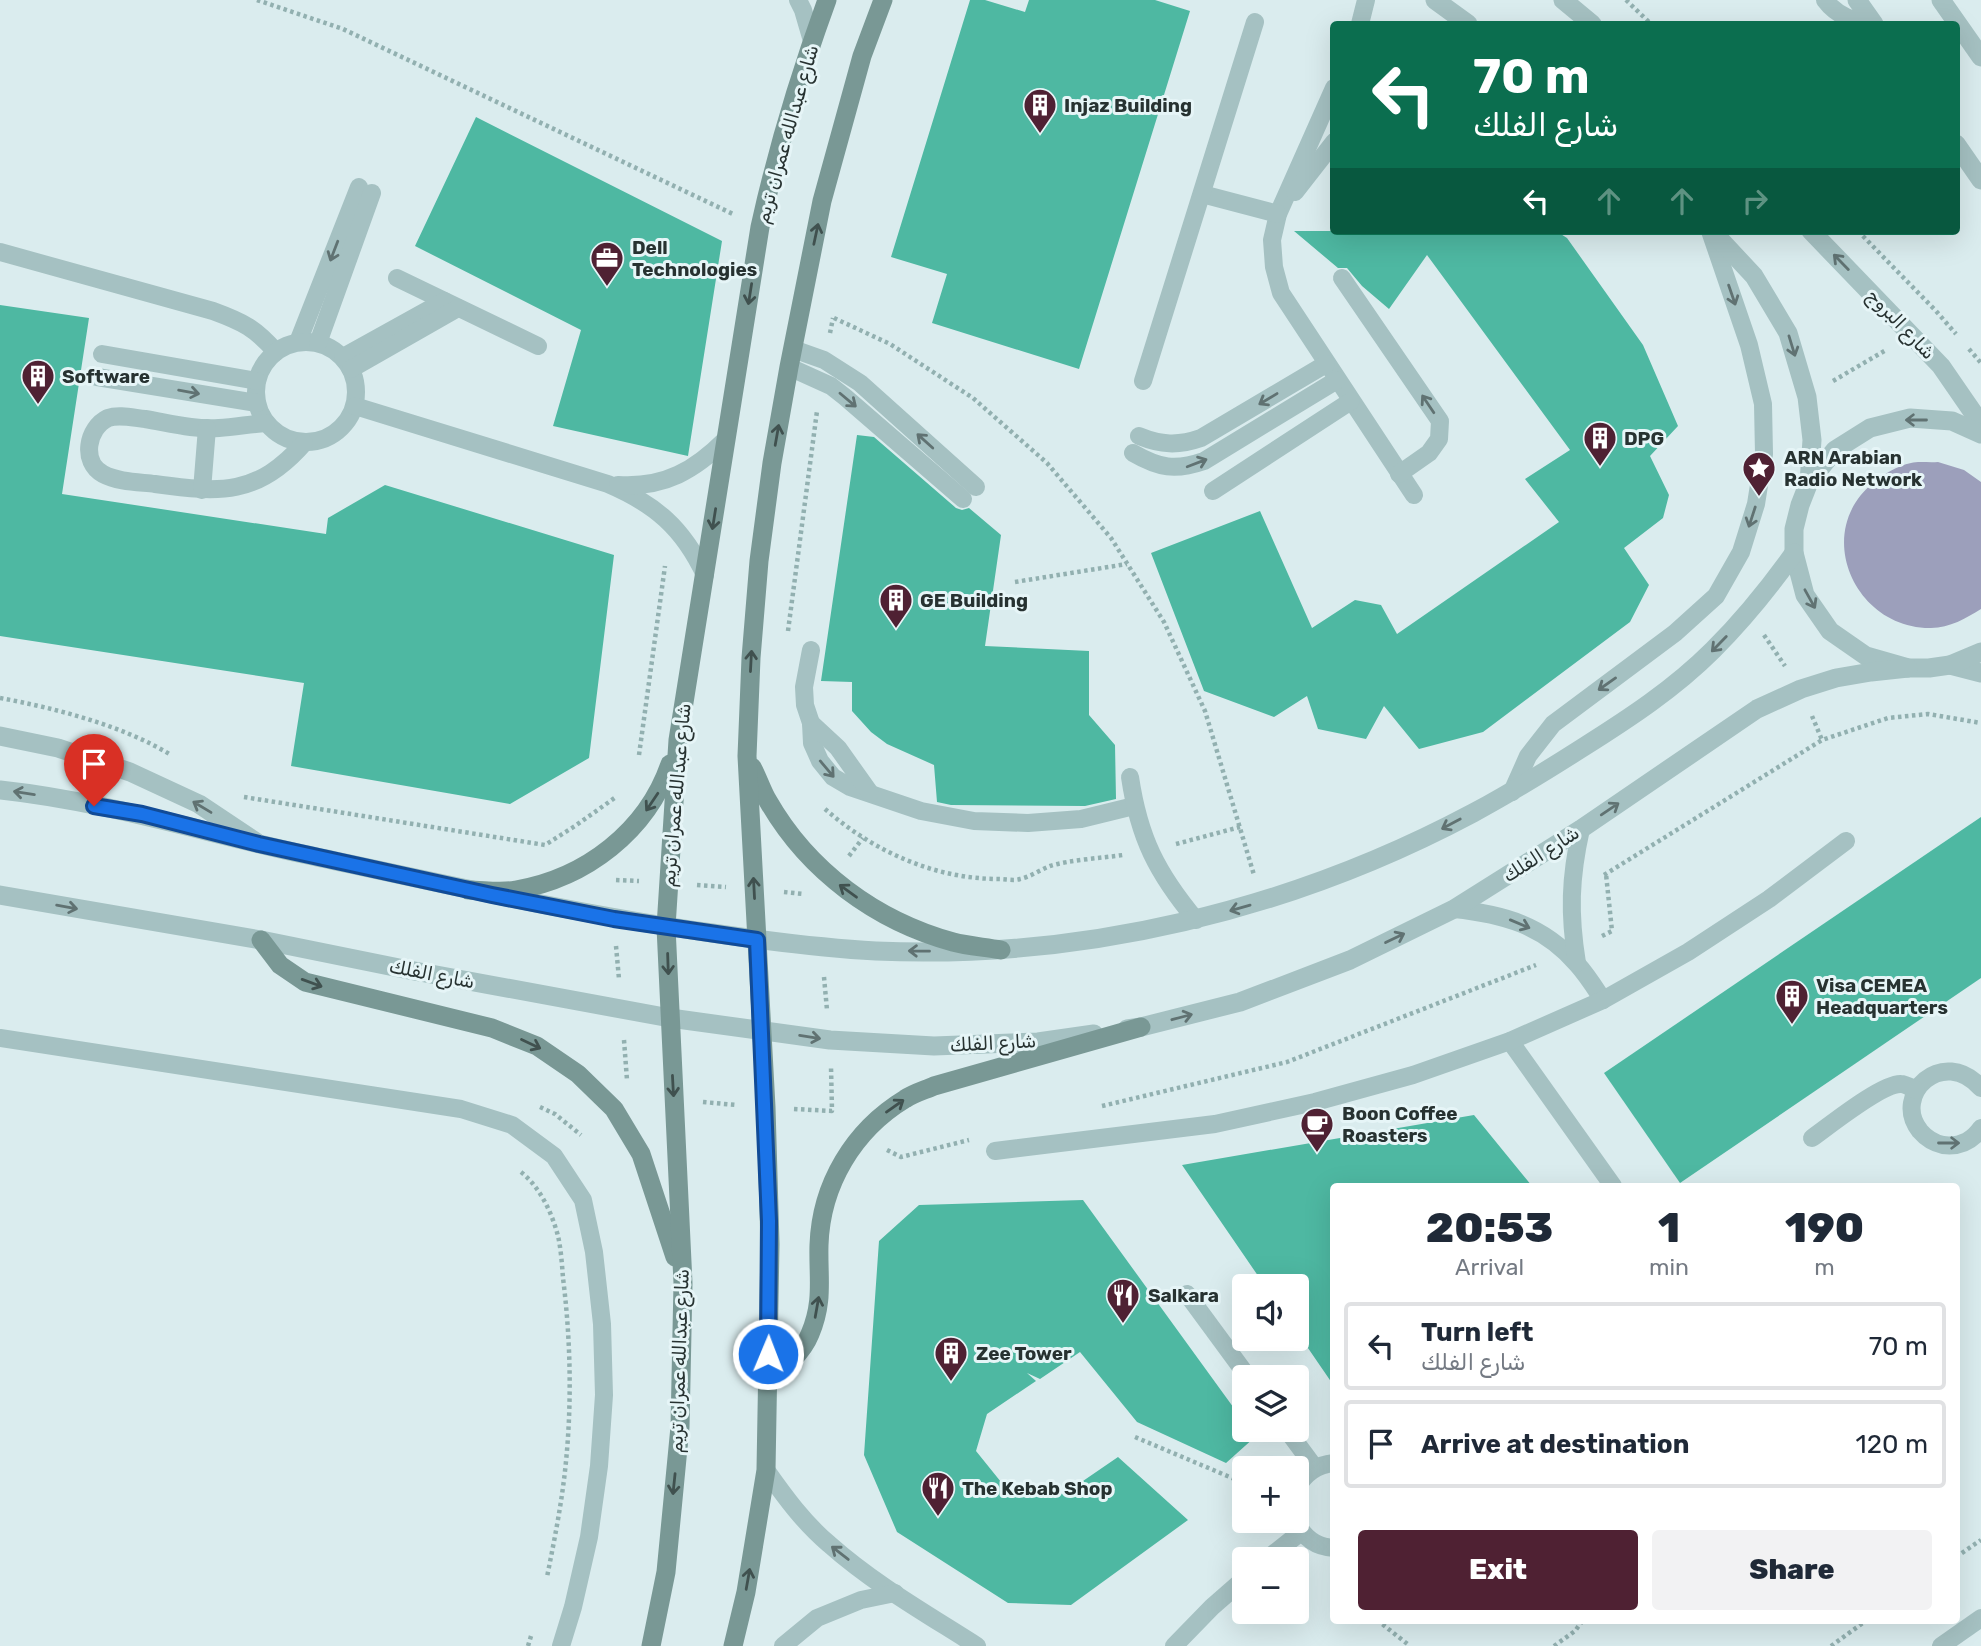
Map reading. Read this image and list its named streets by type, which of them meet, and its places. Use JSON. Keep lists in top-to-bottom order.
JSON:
{
  "streets": {
    "main road": ["شارع عبدالله عمران تريم"],
    "street": ["شارع البروج", "شارع الفلك"]
  },
  "crossings": [
    ["شارع عبدالله عمران تريم", "شارع الفلك"]
  ],
  "places": {
    "building": [
      "Injaz Building",
      "Software",
      "DPG",
      "GE Building",
      "Visa CEMEA Headquarters",
      "Zee Tower"
    ],
    "office": ["Dell Technologies"],
    "place": ["ARN Arabian Radio Network"],
    "cafe": ["Boon Coffee Roasters"],
    "restaurant": ["Salkara", "The Kebab Shop"]
  },
  "page": {
    "turn": ["70 m", "شارع الفلك"],
    "eta": [
      "20:53",
      "Arrival",
      "1",
      "min",
      "190",
      "m"
    ],
    "map_buttons": ["+", "−"],
    "list": [
      {
        "name": "Turn left",
        "note": "شارع الفلك",
        "value": "70 m"
      },
      {
        "name": "Arrive at destination",
        "value": "120 m"
      }
    ],
    "buttons": ["Exit", "Share"]
  }
}
